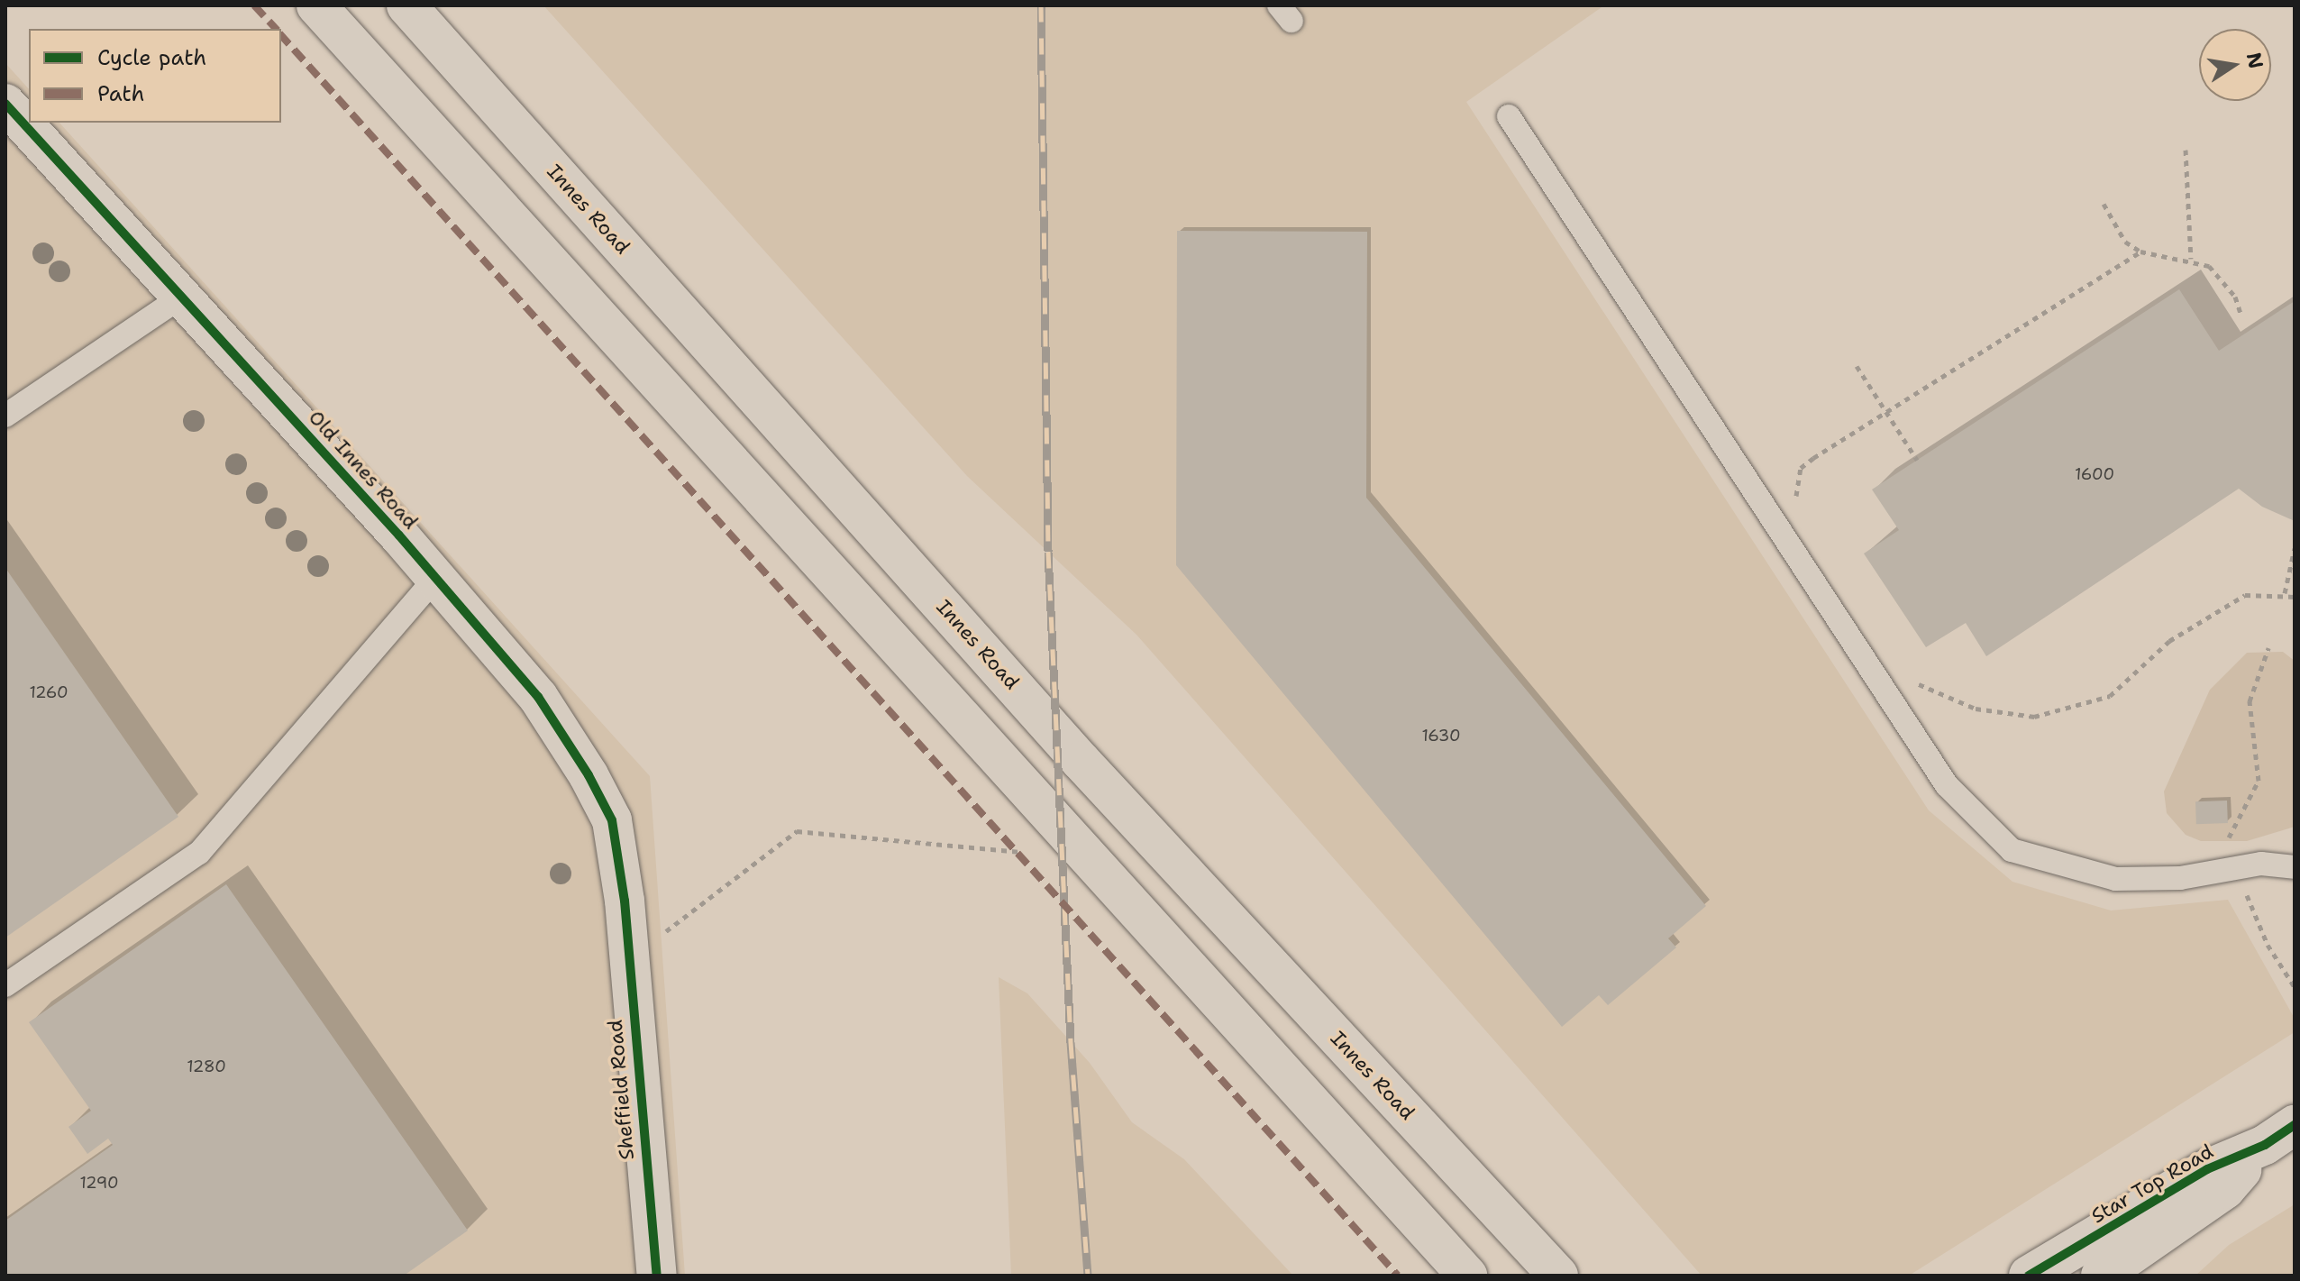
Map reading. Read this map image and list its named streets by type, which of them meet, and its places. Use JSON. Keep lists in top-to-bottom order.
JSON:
{
  "streets": {
    "main road": [
      "Innes Road",
      "Old Innes Road",
      "Sheffield Road",
      "Star Top Road"
    ]
  },
  "crossings": [
    ["Old Innes Road", "Sheffield Road"]
  ],
  "house_numbers": [
    "1600",
    "1260",
    "1630",
    "1280",
    "1290"
  ],
  "legend": ["Cycle path", "Path"],
  "north": "right"
}
